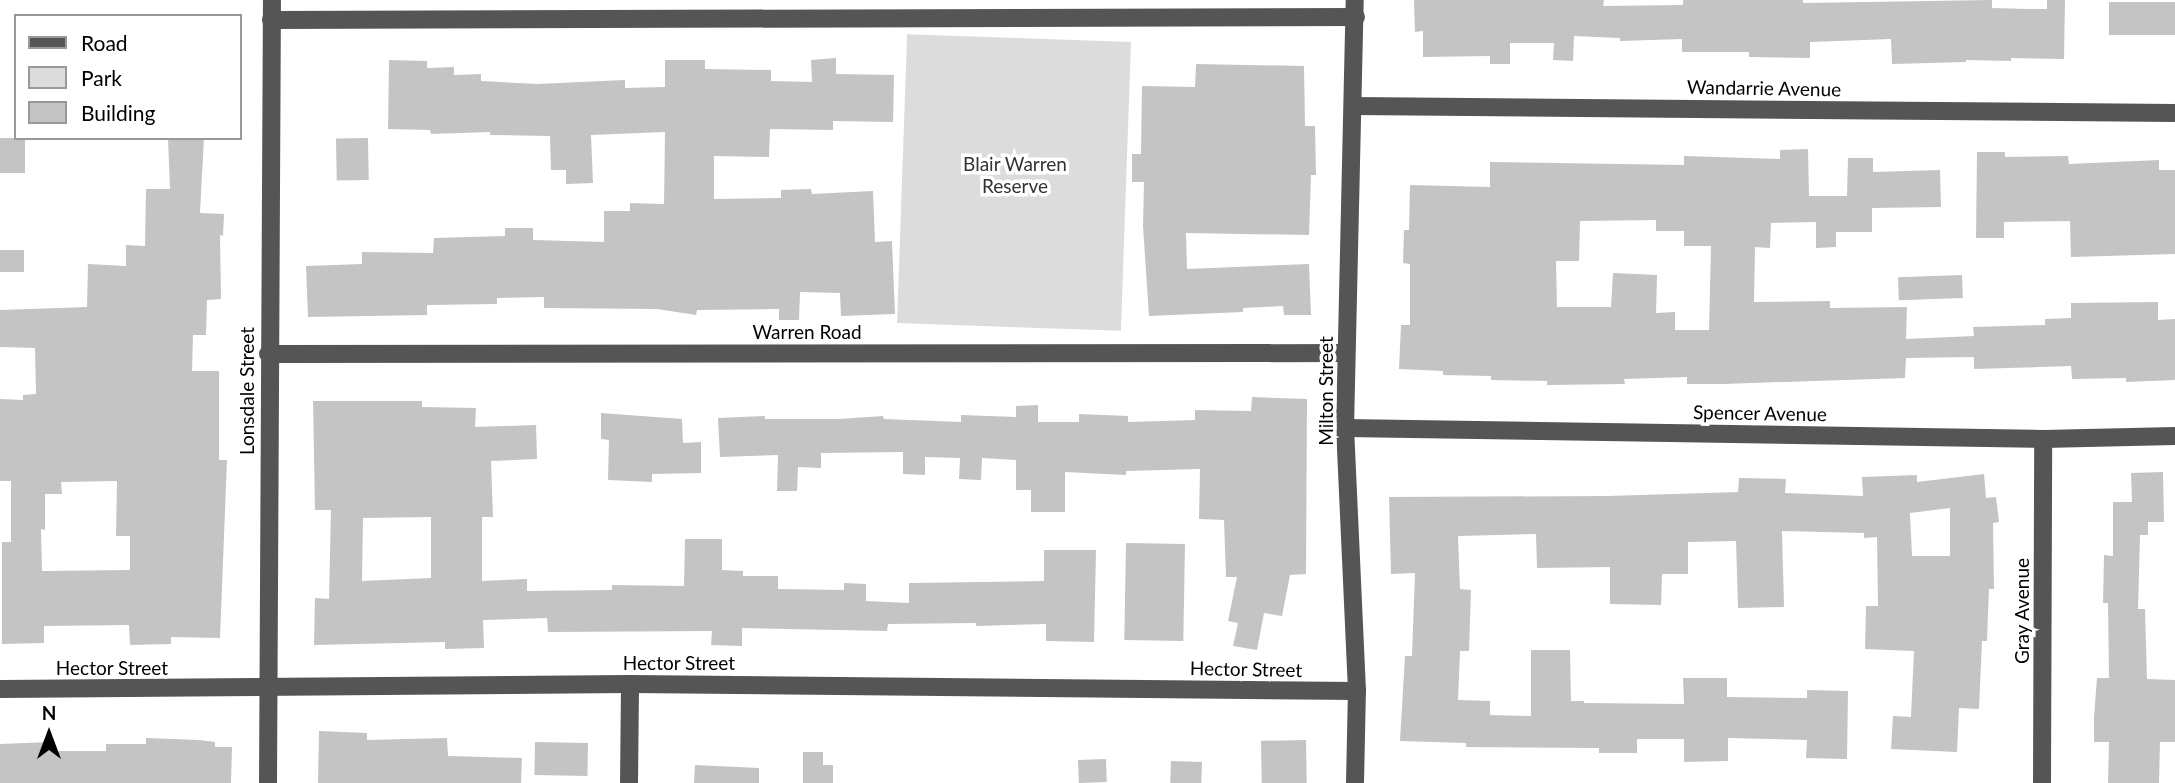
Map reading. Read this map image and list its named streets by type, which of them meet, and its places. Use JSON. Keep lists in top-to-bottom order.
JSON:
{
  "streets": {
    "street": [
      "Wandarrie Avenue",
      "Warren Road",
      "Lonsdale Street",
      "Milton Street",
      "Spencer Avenue",
      "Gray Avenue",
      "Hector Street"
    ]
  },
  "crossings": [
    ["Wandarrie Avenue", "Milton Street"],
    ["Warren Road", "Lonsdale Street"],
    ["Warren Road", "Milton Street"],
    ["Lonsdale Street", "Hector Street"],
    ["Milton Street", "Spencer Avenue"],
    ["Milton Street", "Hector Street"],
    ["Spencer Avenue", "Gray Avenue"]
  ],
  "parks": ["Blair Warren Reserve"],
  "legend": ["Road", "Park", "Building"],
  "north": "top"
}
